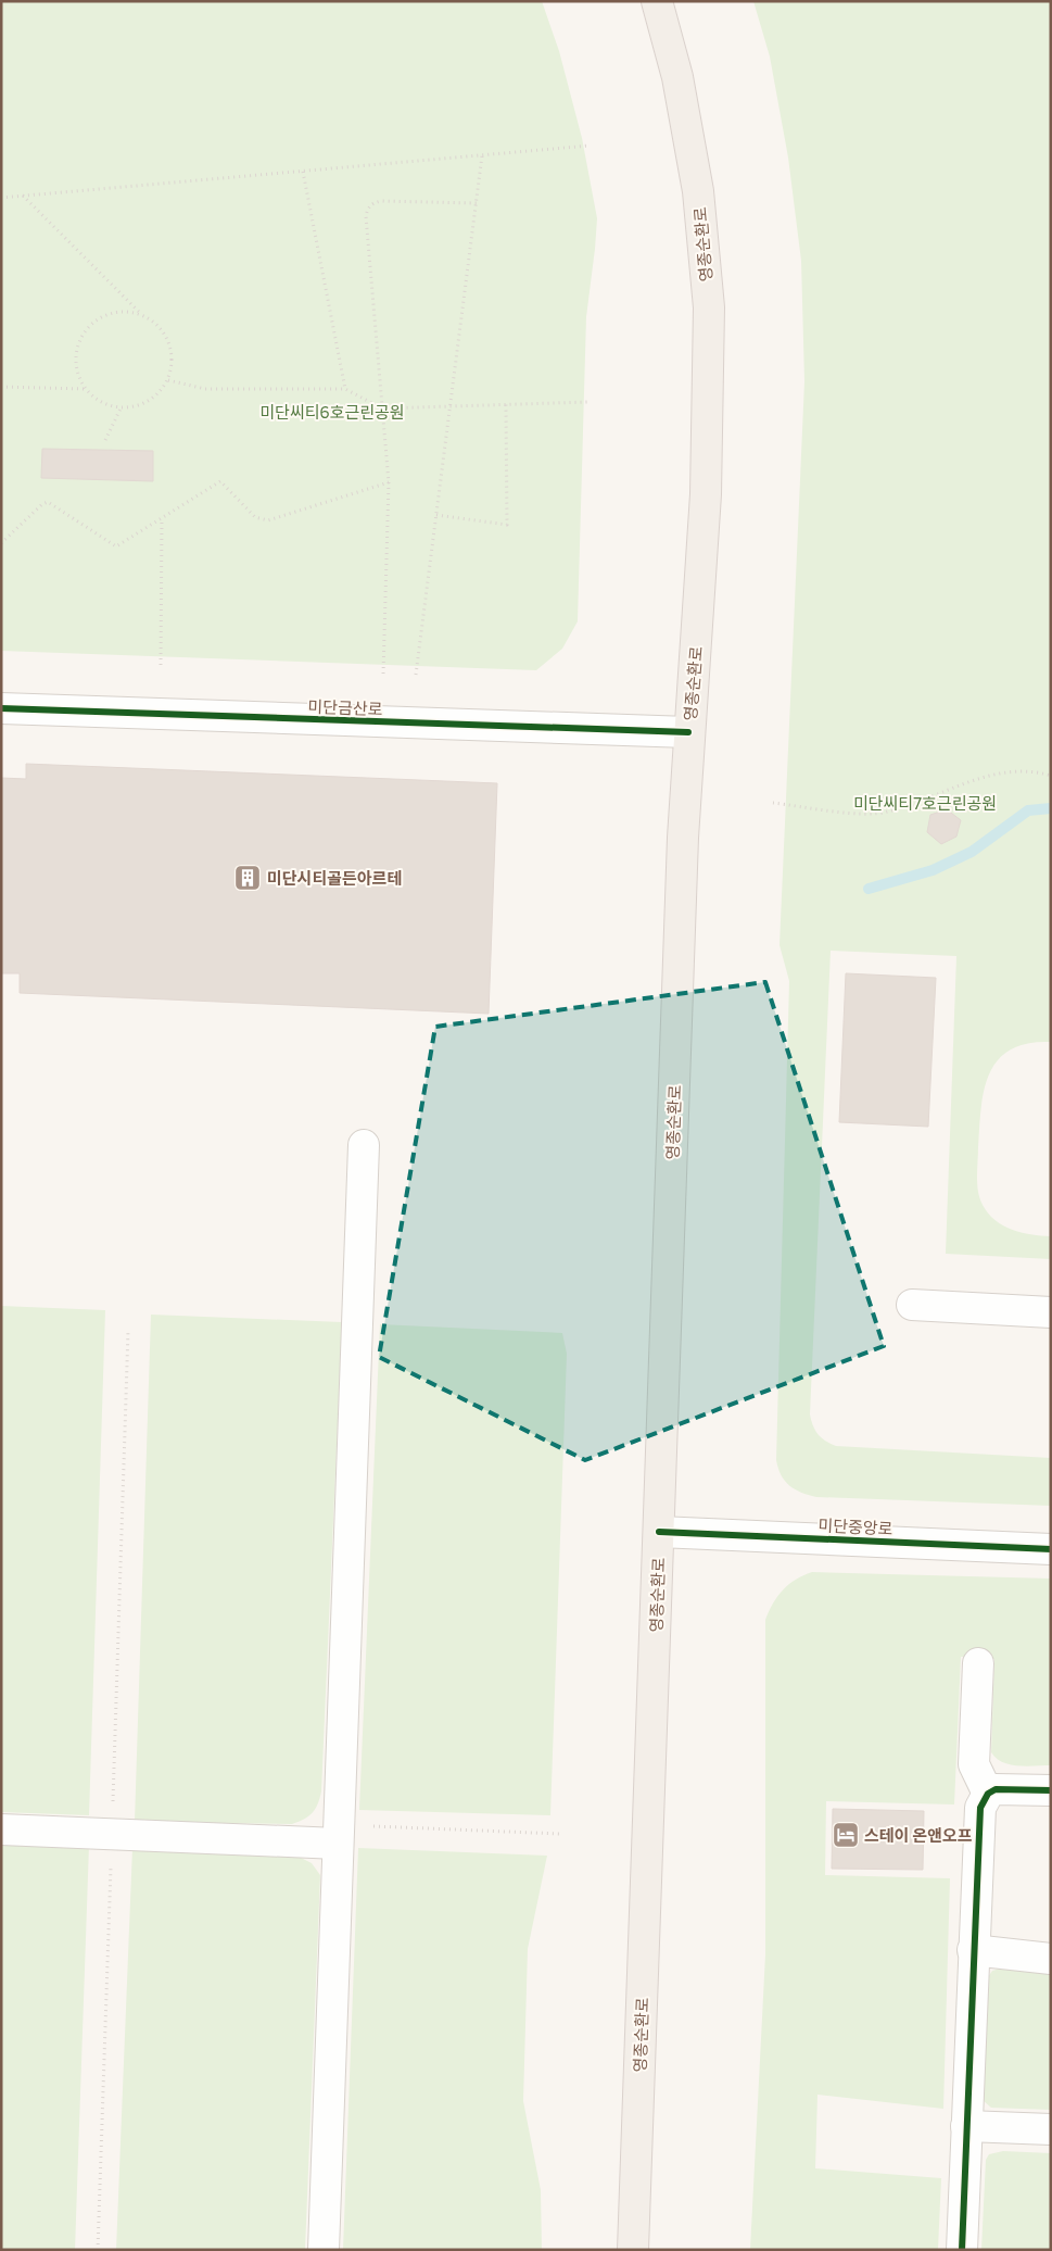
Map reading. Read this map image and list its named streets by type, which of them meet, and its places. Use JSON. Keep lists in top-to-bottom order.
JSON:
{
  "streets": {
    "main road": ["영종순환로"],
    "street": ["미단금산로", "미단중앙로"]
  },
  "crossings": [
    ["영종순환로", "미단금산로"],
    ["영종순환로", "미단중앙로"]
  ],
  "parks": ["미단씨티6호근린공원", "미단씨티7호근린공원"],
  "places": {
    "building": ["미단시티골든아르테"],
    "hotel": ["스테이 온앤오프"]
  }
}
